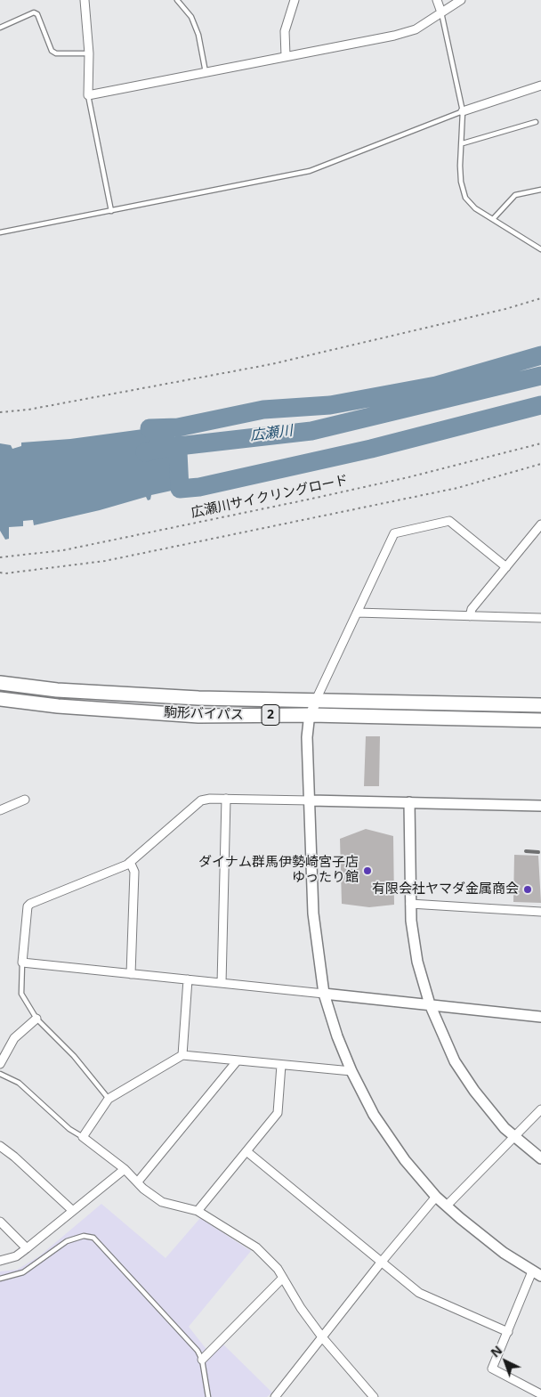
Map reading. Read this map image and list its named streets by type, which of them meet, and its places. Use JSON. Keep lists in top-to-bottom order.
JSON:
{
  "streets": {
    "main road": ["駒形バイパス", "2"],
    "path": ["広瀬川サイクリングロード"]
  },
  "water": ["広瀬川"],
  "places": ["ダイナム群馬伊勢崎宮子店 ゆったり館", "有限会社ヤマダ金属商会"],
  "north": "top left"
}
